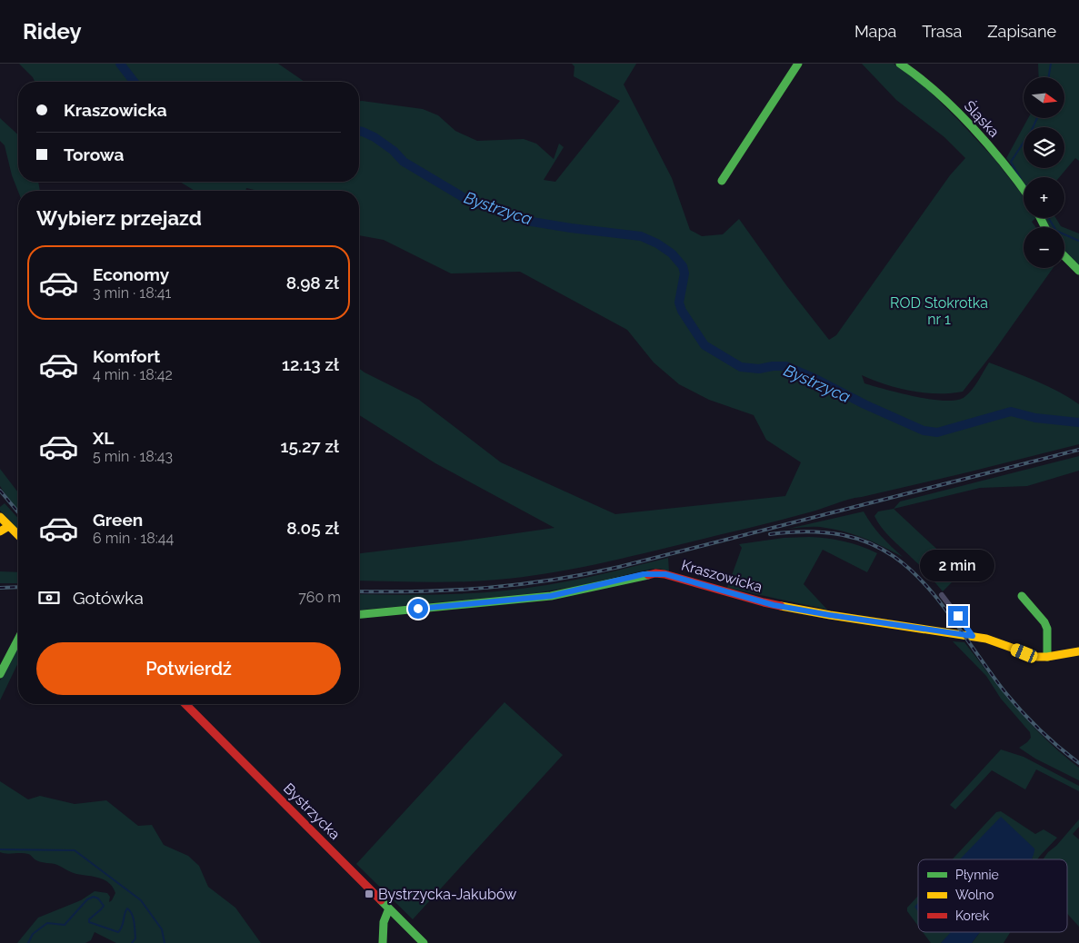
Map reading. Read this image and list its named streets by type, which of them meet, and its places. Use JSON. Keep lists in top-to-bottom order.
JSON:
{
  "streets": {
    "street": ["Śląska", "Kraszowicka", "Bystrzycka"]
  },
  "water": ["Bystrzyca"],
  "parks": ["ROD Stokrotka nr 1"],
  "places": {
    "transit": ["Bystrzycka-Jakubów"]
  },
  "legend": ["Płynnie", "Wolno", "Korek"],
  "north": "right",
  "page": {
    "header": "Ridey",
    "nav": ["Mapa", "Trasa", "Zapisane"],
    "map_buttons": ["+", "−"],
    "banner": ["Kraszowicka", "Torowa"],
    "heading": "Wybierz przejazd",
    "list": [
      {
        "name": "Economy",
        "note": "3 min · 18:41",
        "value": "8.98 zł"
      },
      {
        "name": "Komfort",
        "note": "4 min · 18:42",
        "value": "12.13 zł"
      },
      {
        "name": "XL",
        "note": "5 min · 18:43",
        "value": "15.27 zł"
      },
      {
        "name": "Green",
        "note": "6 min · 18:44",
        "value": "8.05 zł"
      }
    ],
    "bubble": "2 min",
    "pay": ["Gotówka", "760 m"],
    "buttons": "Potwierdź"
  }
}
